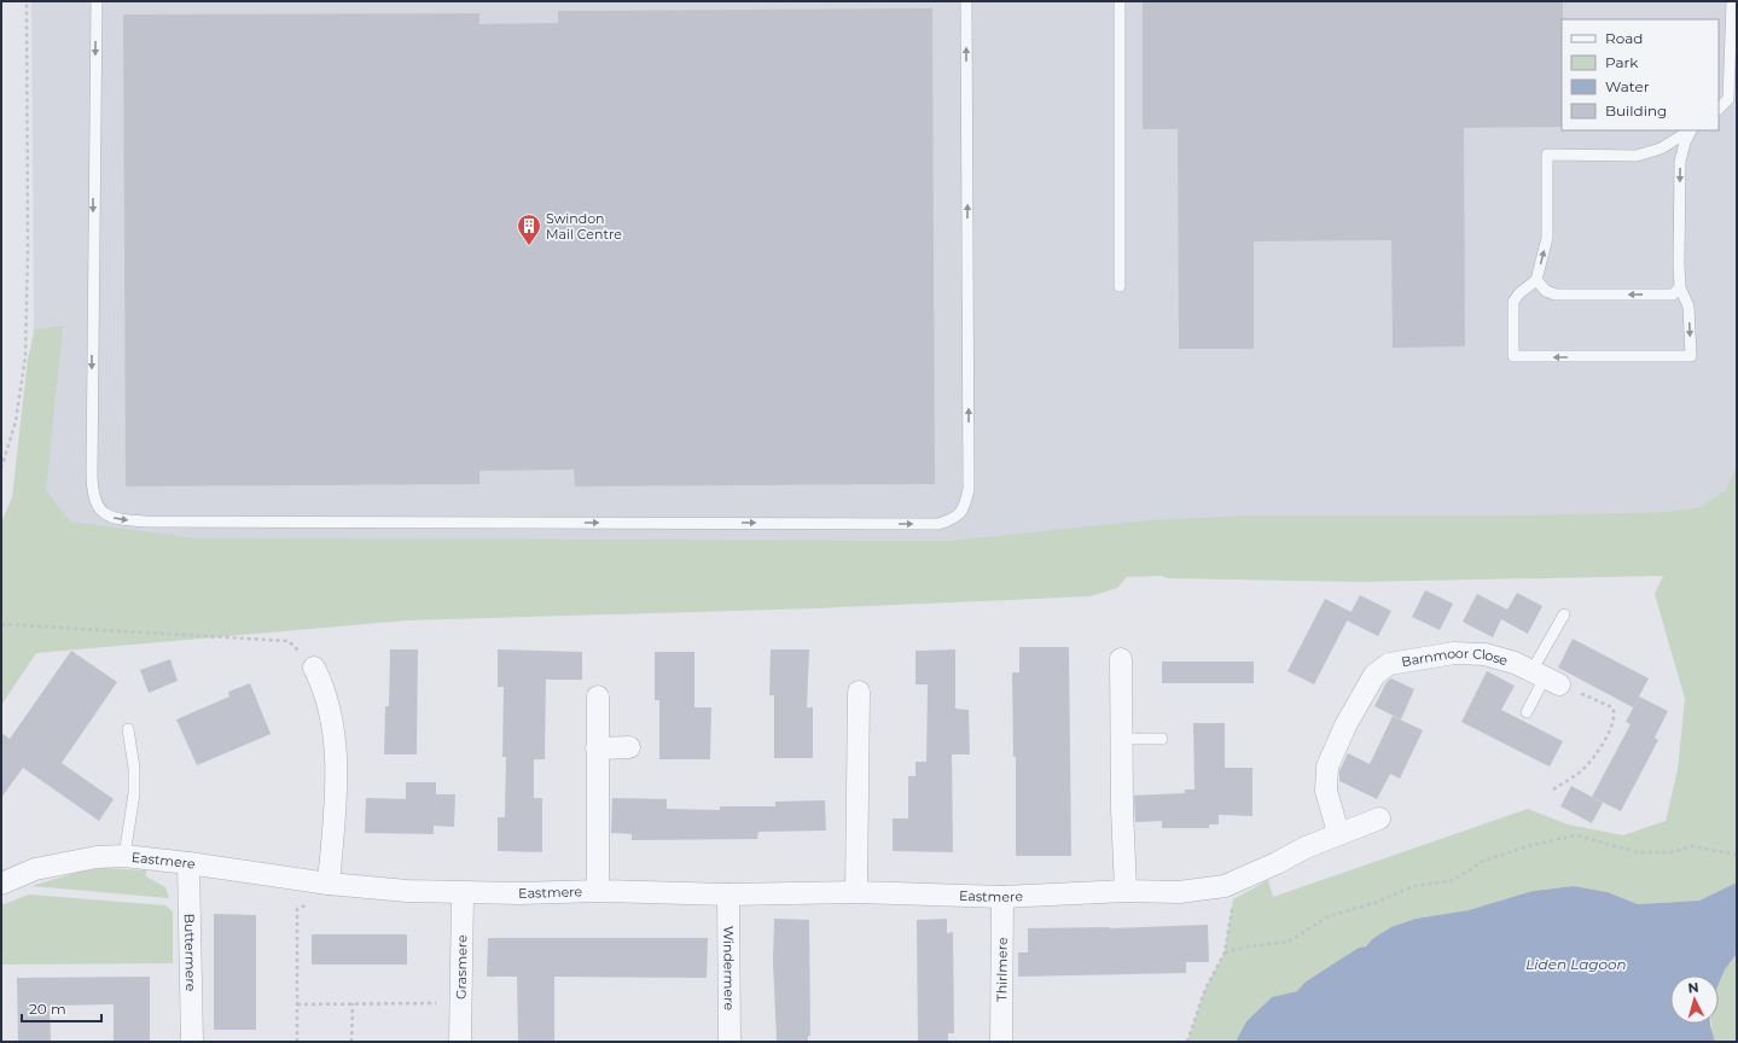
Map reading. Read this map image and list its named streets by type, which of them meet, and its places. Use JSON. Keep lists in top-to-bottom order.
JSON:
{
  "streets": {
    "street": [
      "Barnmoor Close",
      "Eastmere",
      "Buttermere",
      "Grasmere",
      "Windermere",
      "Thirlmere"
    ]
  },
  "crossings": [
    ["Barnmoor Close", "Eastmere"],
    ["Eastmere", "Buttermere"],
    ["Eastmere", "Grasmere"],
    ["Eastmere", "Windermere"],
    ["Eastmere", "Thirlmere"]
  ],
  "water": ["Liden Lagoon"],
  "places": {
    "building": ["Swindon Mail Centre"]
  },
  "legend": [
    "Road",
    "Park",
    "Water",
    "Building"
  ],
  "scale_bar": "20 m",
  "north": "top"
}
